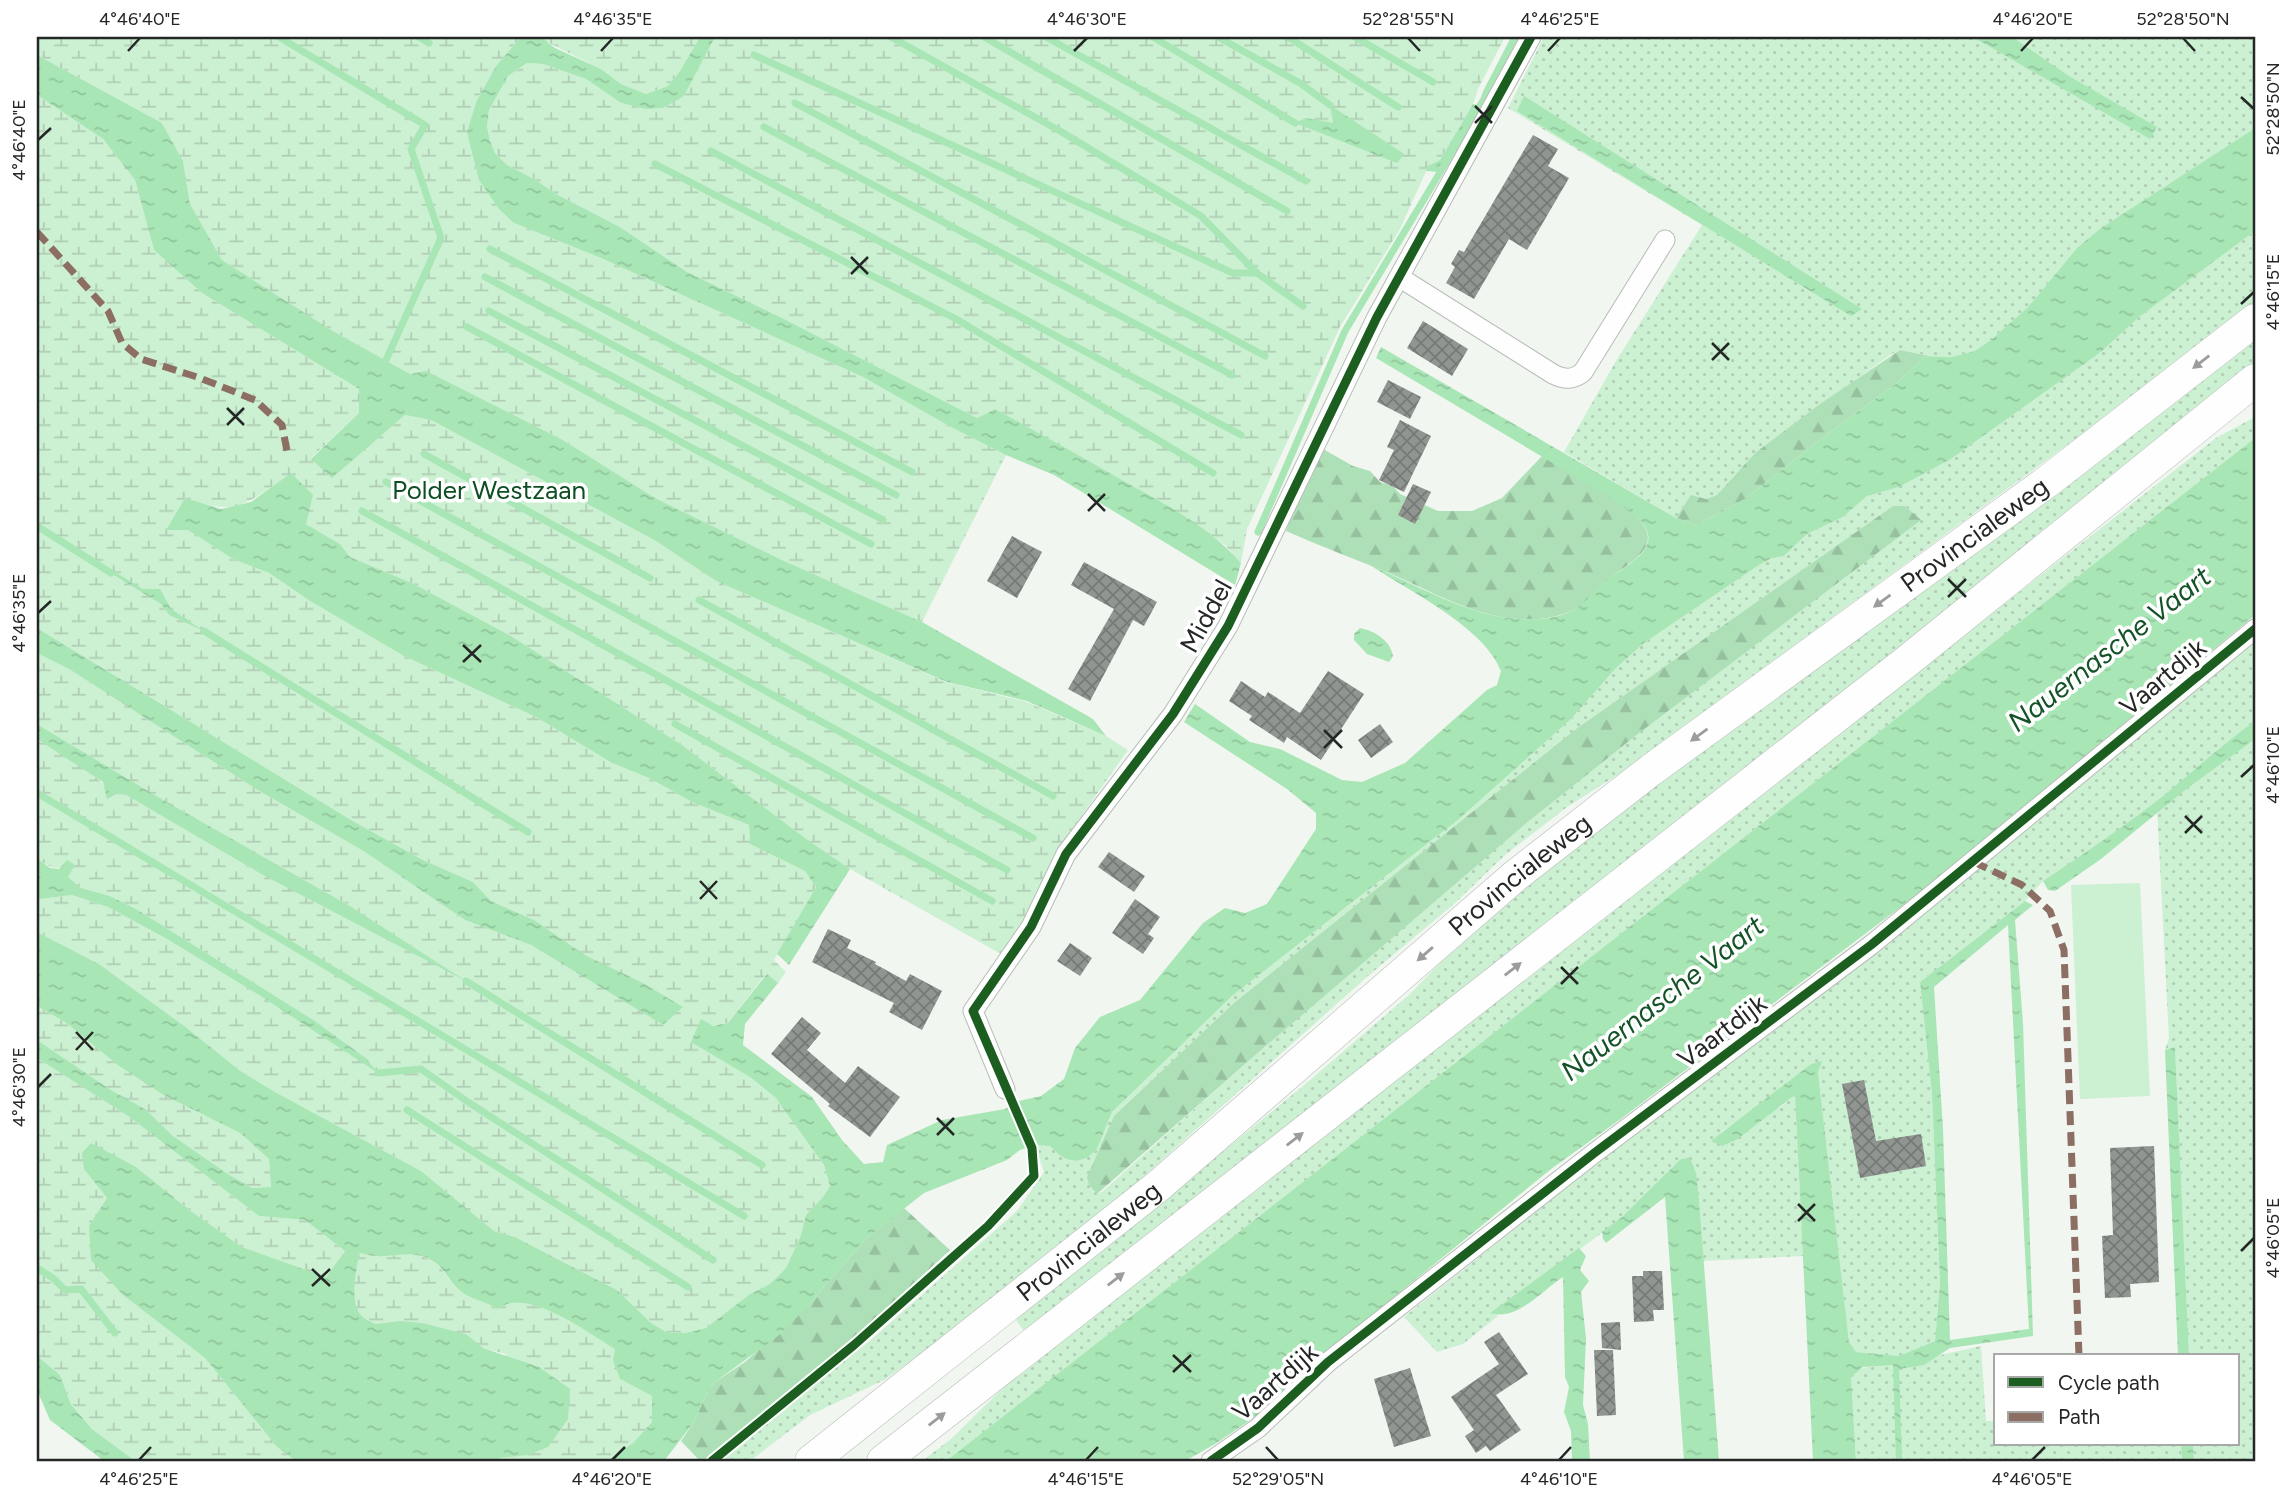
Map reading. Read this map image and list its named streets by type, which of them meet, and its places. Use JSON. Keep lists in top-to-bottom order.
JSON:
{
  "streets": {
    "highway": ["Provincialeweg"],
    "street": ["Middel", "Vaartdijk"]
  },
  "water": ["Nauernasche Vaart"],
  "parks": ["Polder Westzaan"],
  "legend": ["Cycle path", "Path"],
  "coordinates": [
    "4°46'40\"E",
    "4°46'35\"E",
    "4°46'30\"E",
    "52°28'55\"N",
    "4°46'25\"E",
    "4°46'20\"E",
    "52°28'50\"N",
    "4°46'15\"E",
    "4°46'10\"E",
    "4°46'05\"E",
    "52°29'05\"N"
  ]
}
